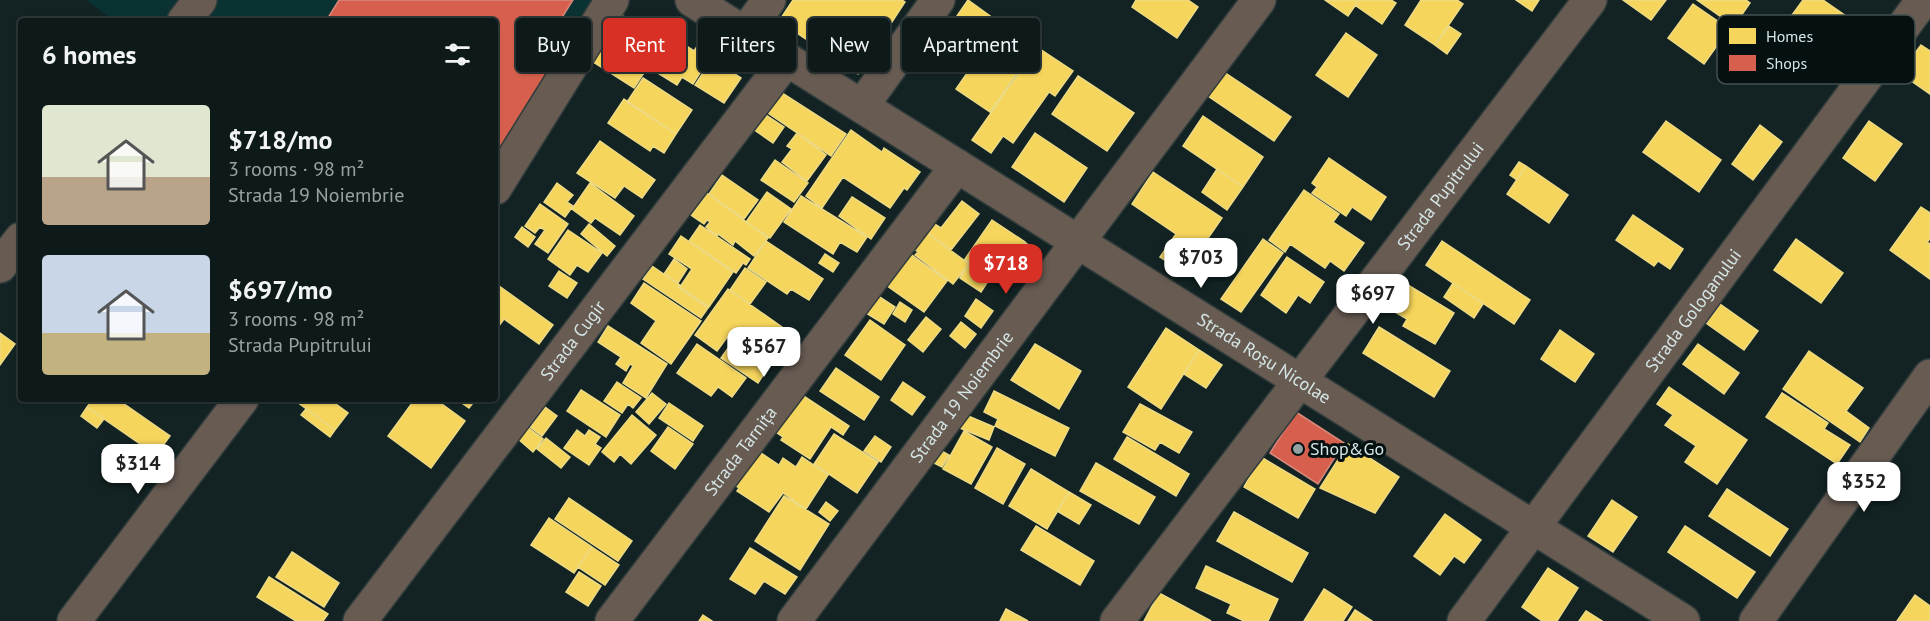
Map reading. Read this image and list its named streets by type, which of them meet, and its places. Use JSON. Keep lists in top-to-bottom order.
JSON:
{
  "streets": {
    "street": [
      "Strada Pupitrului",
      "Strada Gologanului",
      "Strada Cugir",
      "Strada Roșu Nicolae",
      "Strada 19 Noiembrie",
      "Strada Tarnița"
    ]
  },
  "crossings": [
    ["Strada Pupitrului", "Strada Roșu Nicolae"],
    ["Strada Gologanului", "Strada Roșu Nicolae"],
    ["Strada Roșu Nicolae", "Strada 19 Noiembrie"],
    ["Strada Roșu Nicolae", "Strada Tarnița"]
  ],
  "places": ["Shop&Go"],
  "legend": ["Homes", "Shops"],
  "page": {
    "chip": [
      "Buy",
      "Rent",
      "Filters",
      "New",
      "Apartment"
    ],
    "heading": "6 homes",
    "list": [
      {
        "name": "$718/mo",
        "note": "3 rooms · 98 m² · Strada 19 Noiembrie"
      },
      {
        "name": "$697/mo",
        "note": "3 rooms · 98 m² · Strada Pupitrului"
      }
    ],
    "price": [
      "$703",
      "$718",
      "$697",
      "$567",
      "$314",
      "$352"
    ]
  }
}
